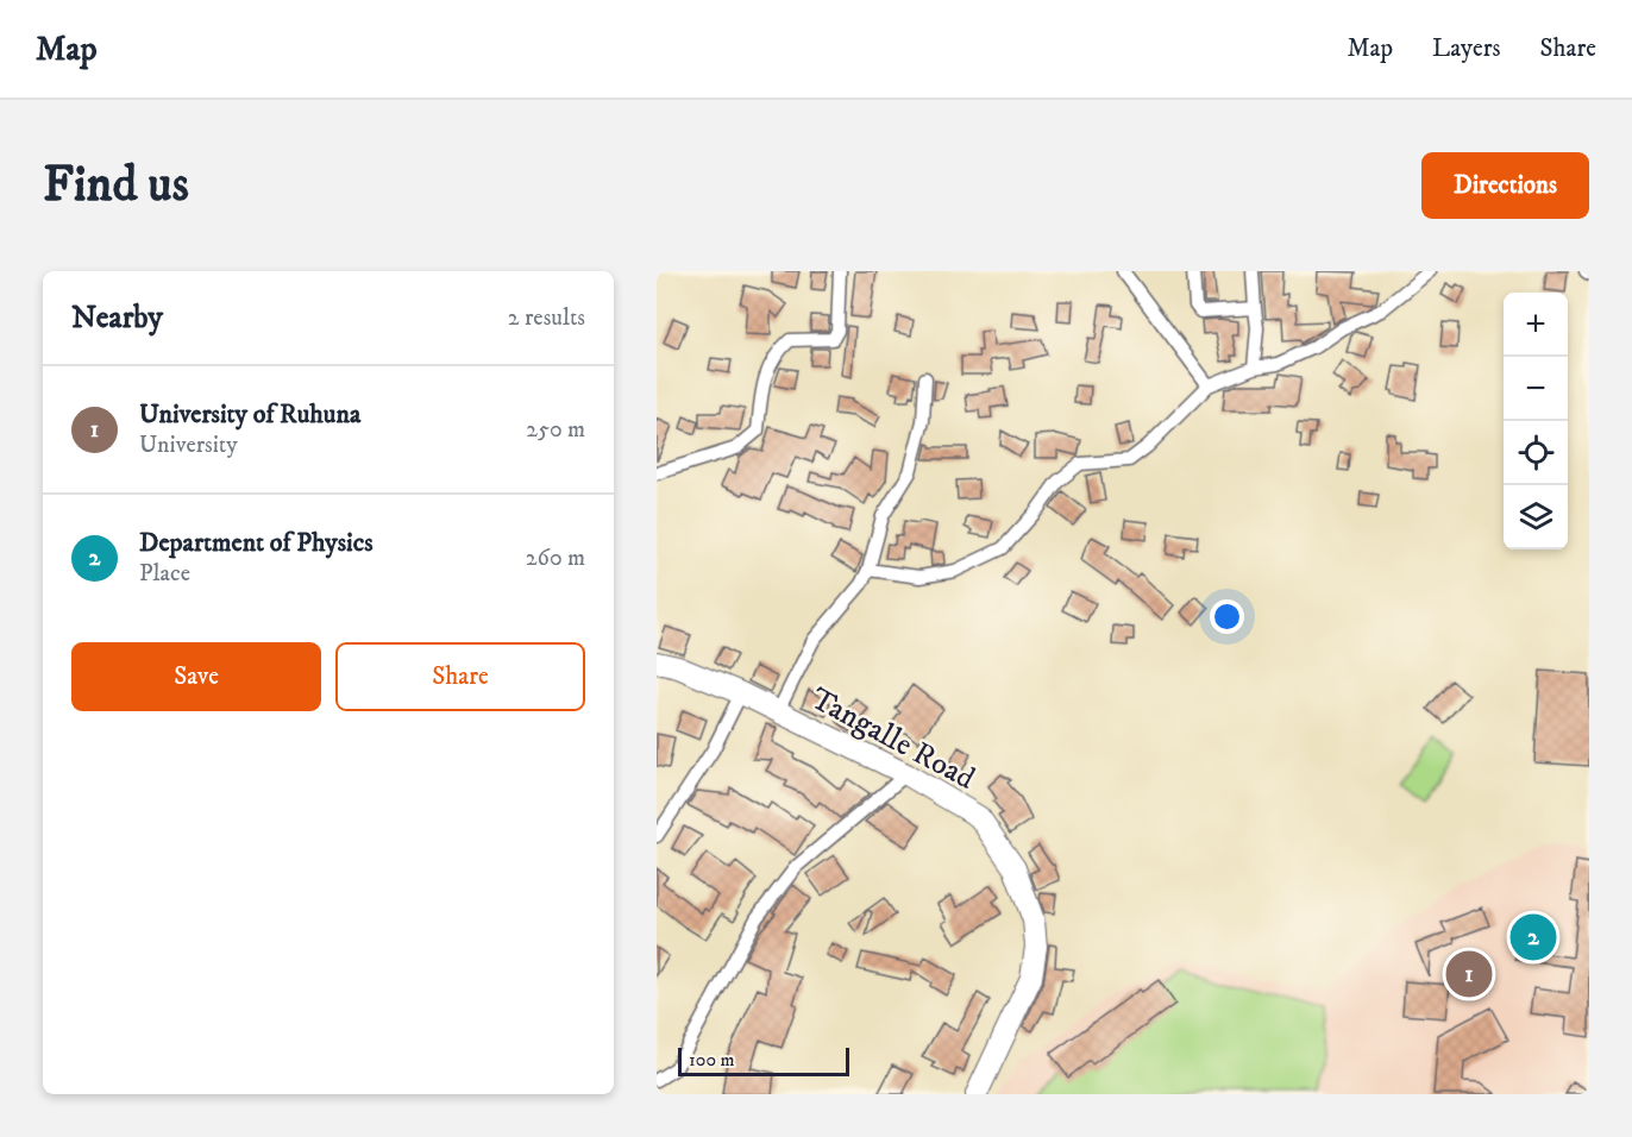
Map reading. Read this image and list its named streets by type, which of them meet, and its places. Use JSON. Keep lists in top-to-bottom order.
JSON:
{
  "streets": {
    "highway": ["Tangalle Road"]
  },
  "scale_bar": "100 m",
  "page": {
    "header": "Map",
    "nav": ["Map", "Layers", "Share"],
    "buttons": [
      "Directions",
      ["Save", "Share"]
    ],
    "title": "Find us",
    "heading": ["Nearby", "2 results"],
    "map_buttons": ["+", "−"],
    "list": [
      {
        "mark": "1",
        "name": "University of Ruhuna",
        "note": "University",
        "value": "250 m"
      },
      {
        "mark": "2",
        "name": "Department of Physics",
        "note": "Place",
        "value": "260 m"
      }
    ],
    "pins": ["2", "1"],
    "scale": "100 m"
  }
}
